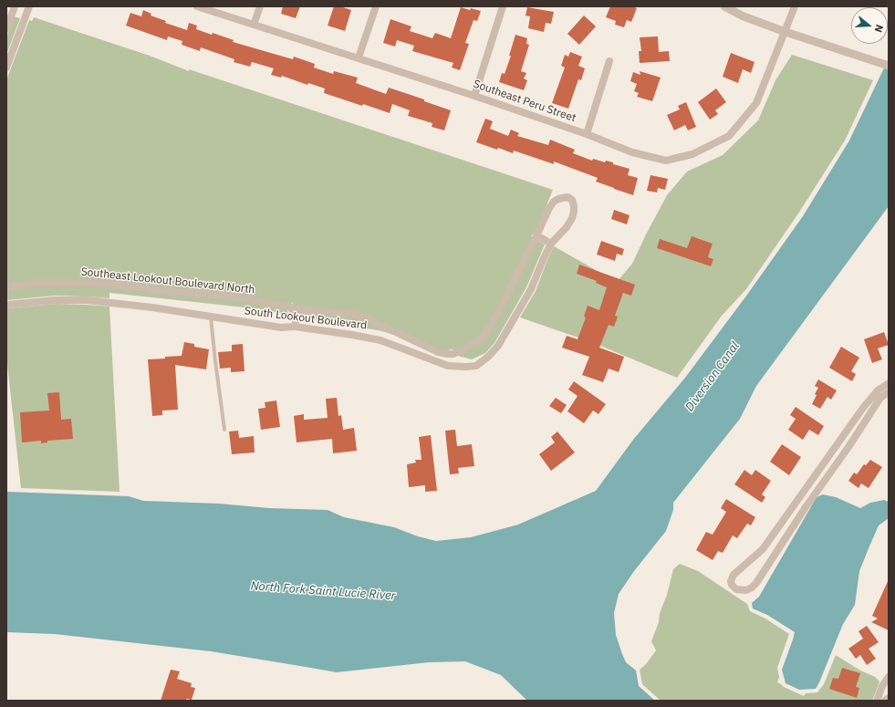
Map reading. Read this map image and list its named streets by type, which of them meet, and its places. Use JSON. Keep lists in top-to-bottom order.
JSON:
{
  "streets": {
    "street": ["Southeast Peru Street", "Southeast Lookout Boulevard North", "South Lookout Boulevard"]
  },
  "water": ["Diversion Canal", "North Fork Saint Lucie River"],
  "north": "right"
}
